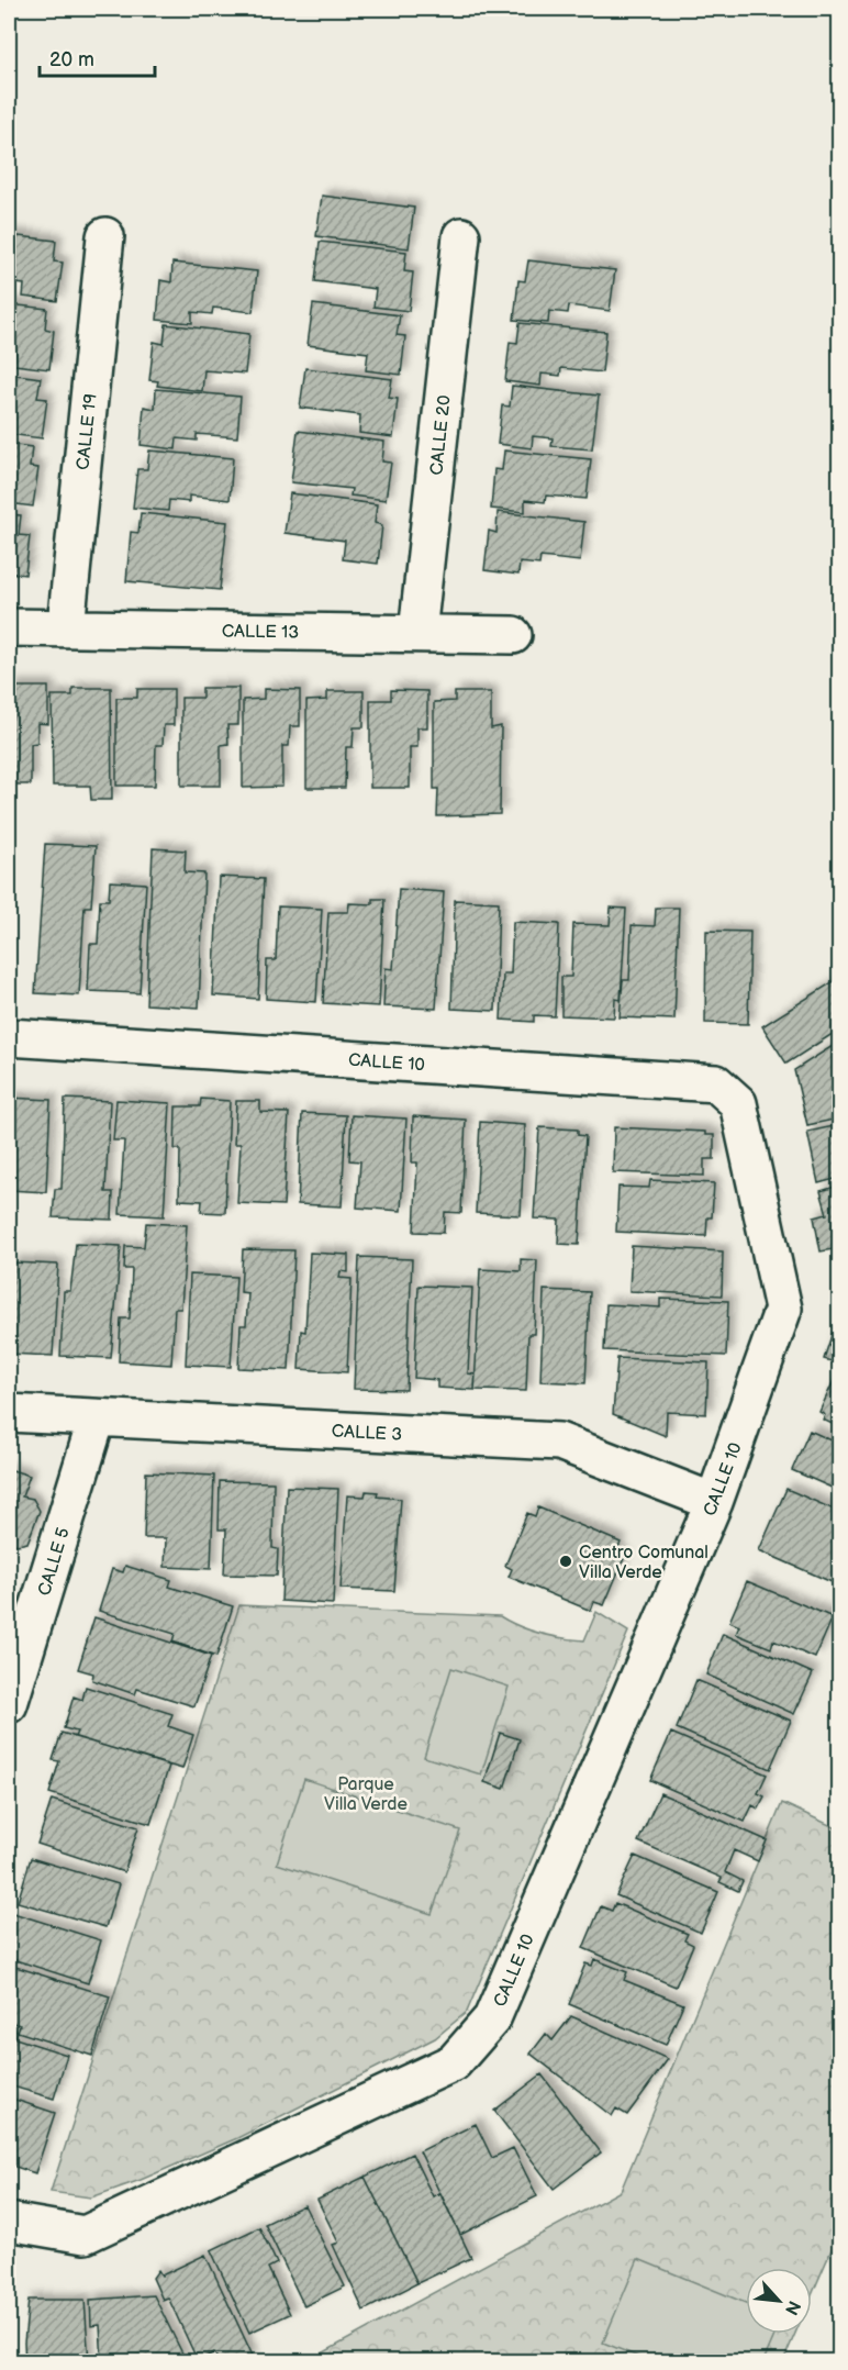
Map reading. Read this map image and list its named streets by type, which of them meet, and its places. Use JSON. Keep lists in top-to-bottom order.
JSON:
{
  "streets": {
    "street": [
      "CALLE 19",
      "CALLE 20",
      "CALLE 13",
      "CALLE 10",
      "CALLE 3",
      "CALLE 5"
    ]
  },
  "crossings": [
    ["CALLE 19", "CALLE 13"],
    ["CALLE 20", "CALLE 13"],
    ["CALLE 10", "CALLE 3"],
    ["CALLE 3", "CALLE 5"]
  ],
  "parks": ["Parque Villa Verde"],
  "places": ["Centro Comunal Villa Verde"],
  "scale_bar": "20 m",
  "north": "bottom right"
}
